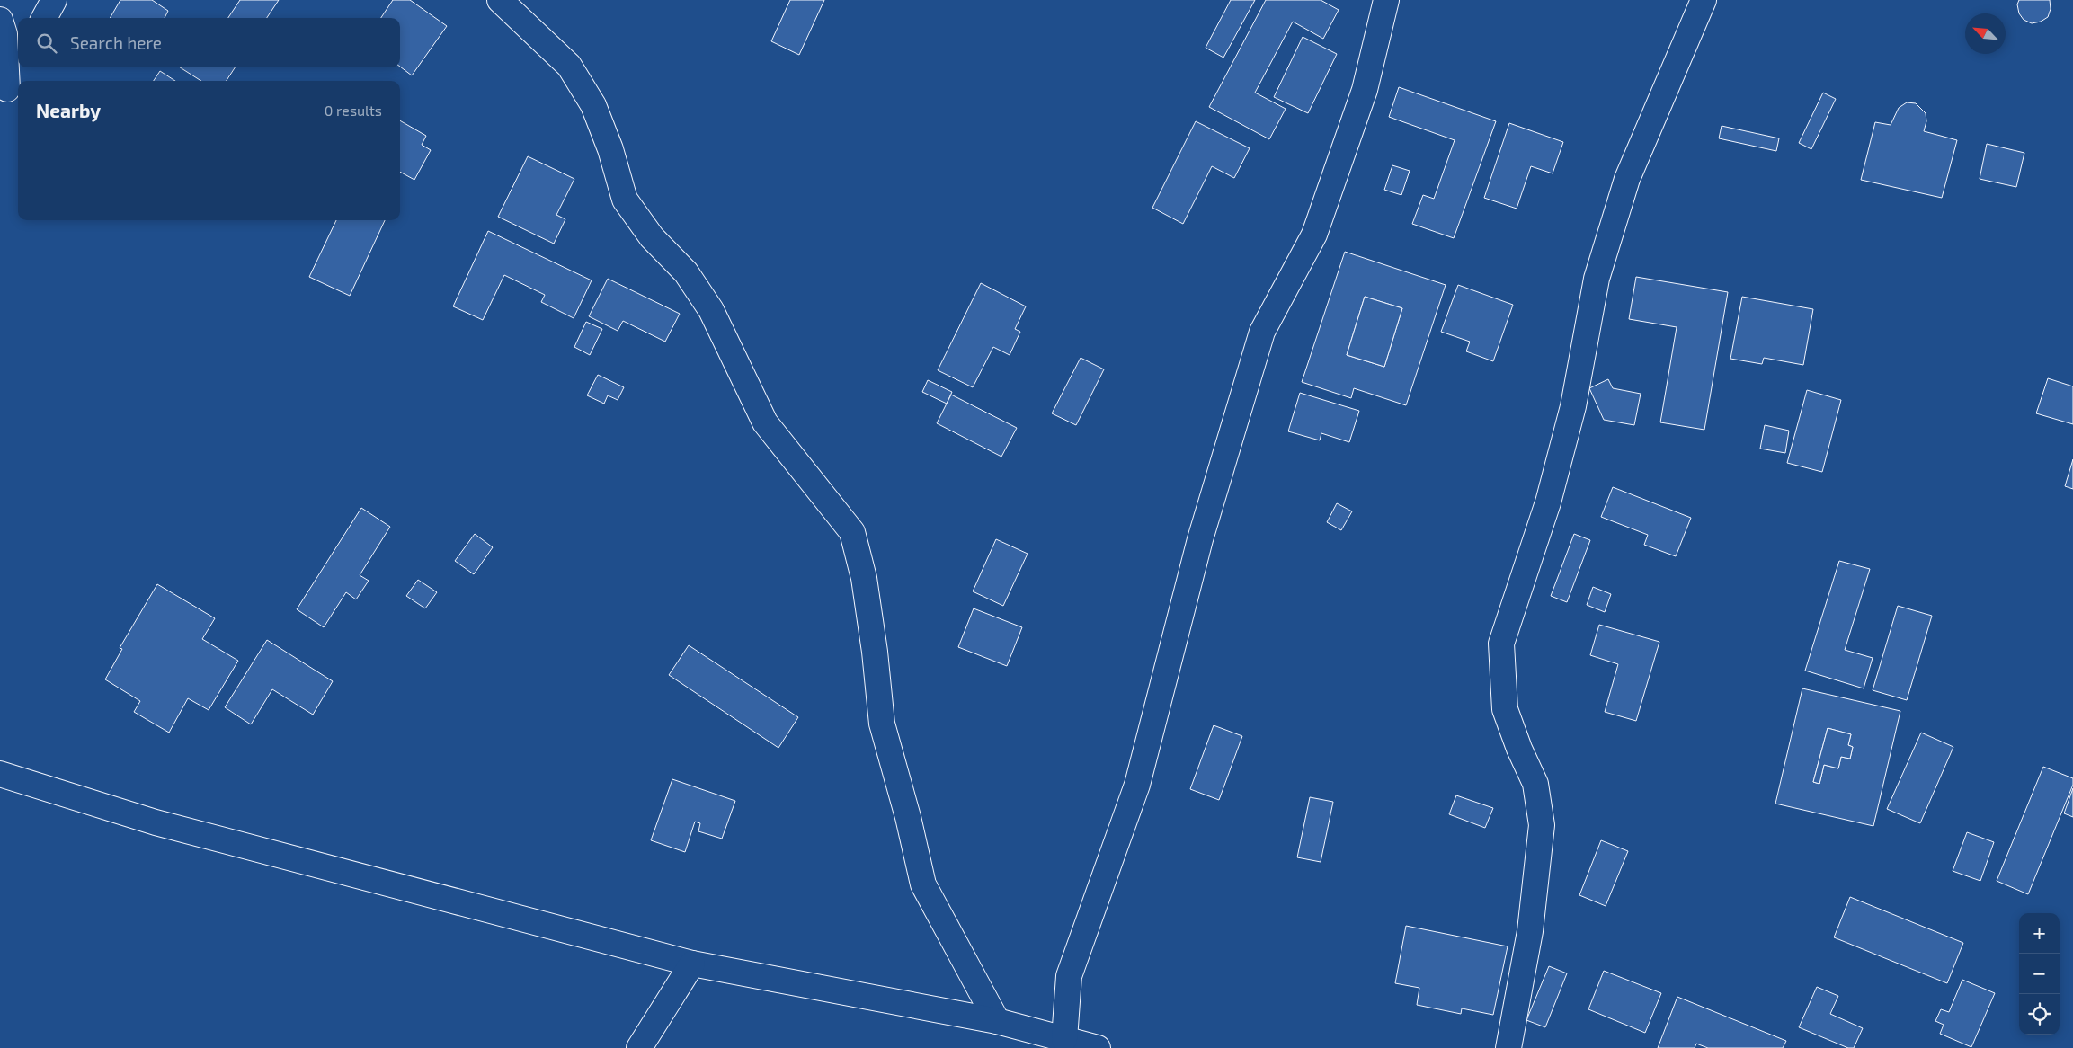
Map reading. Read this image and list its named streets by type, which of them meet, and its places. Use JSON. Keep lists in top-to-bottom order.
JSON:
{
  "north": "top left",
  "page": {
    "search": "Search here",
    "heading": ["Nearby", "0 results"],
    "map_buttons": ["+", "−"]
  }
}
